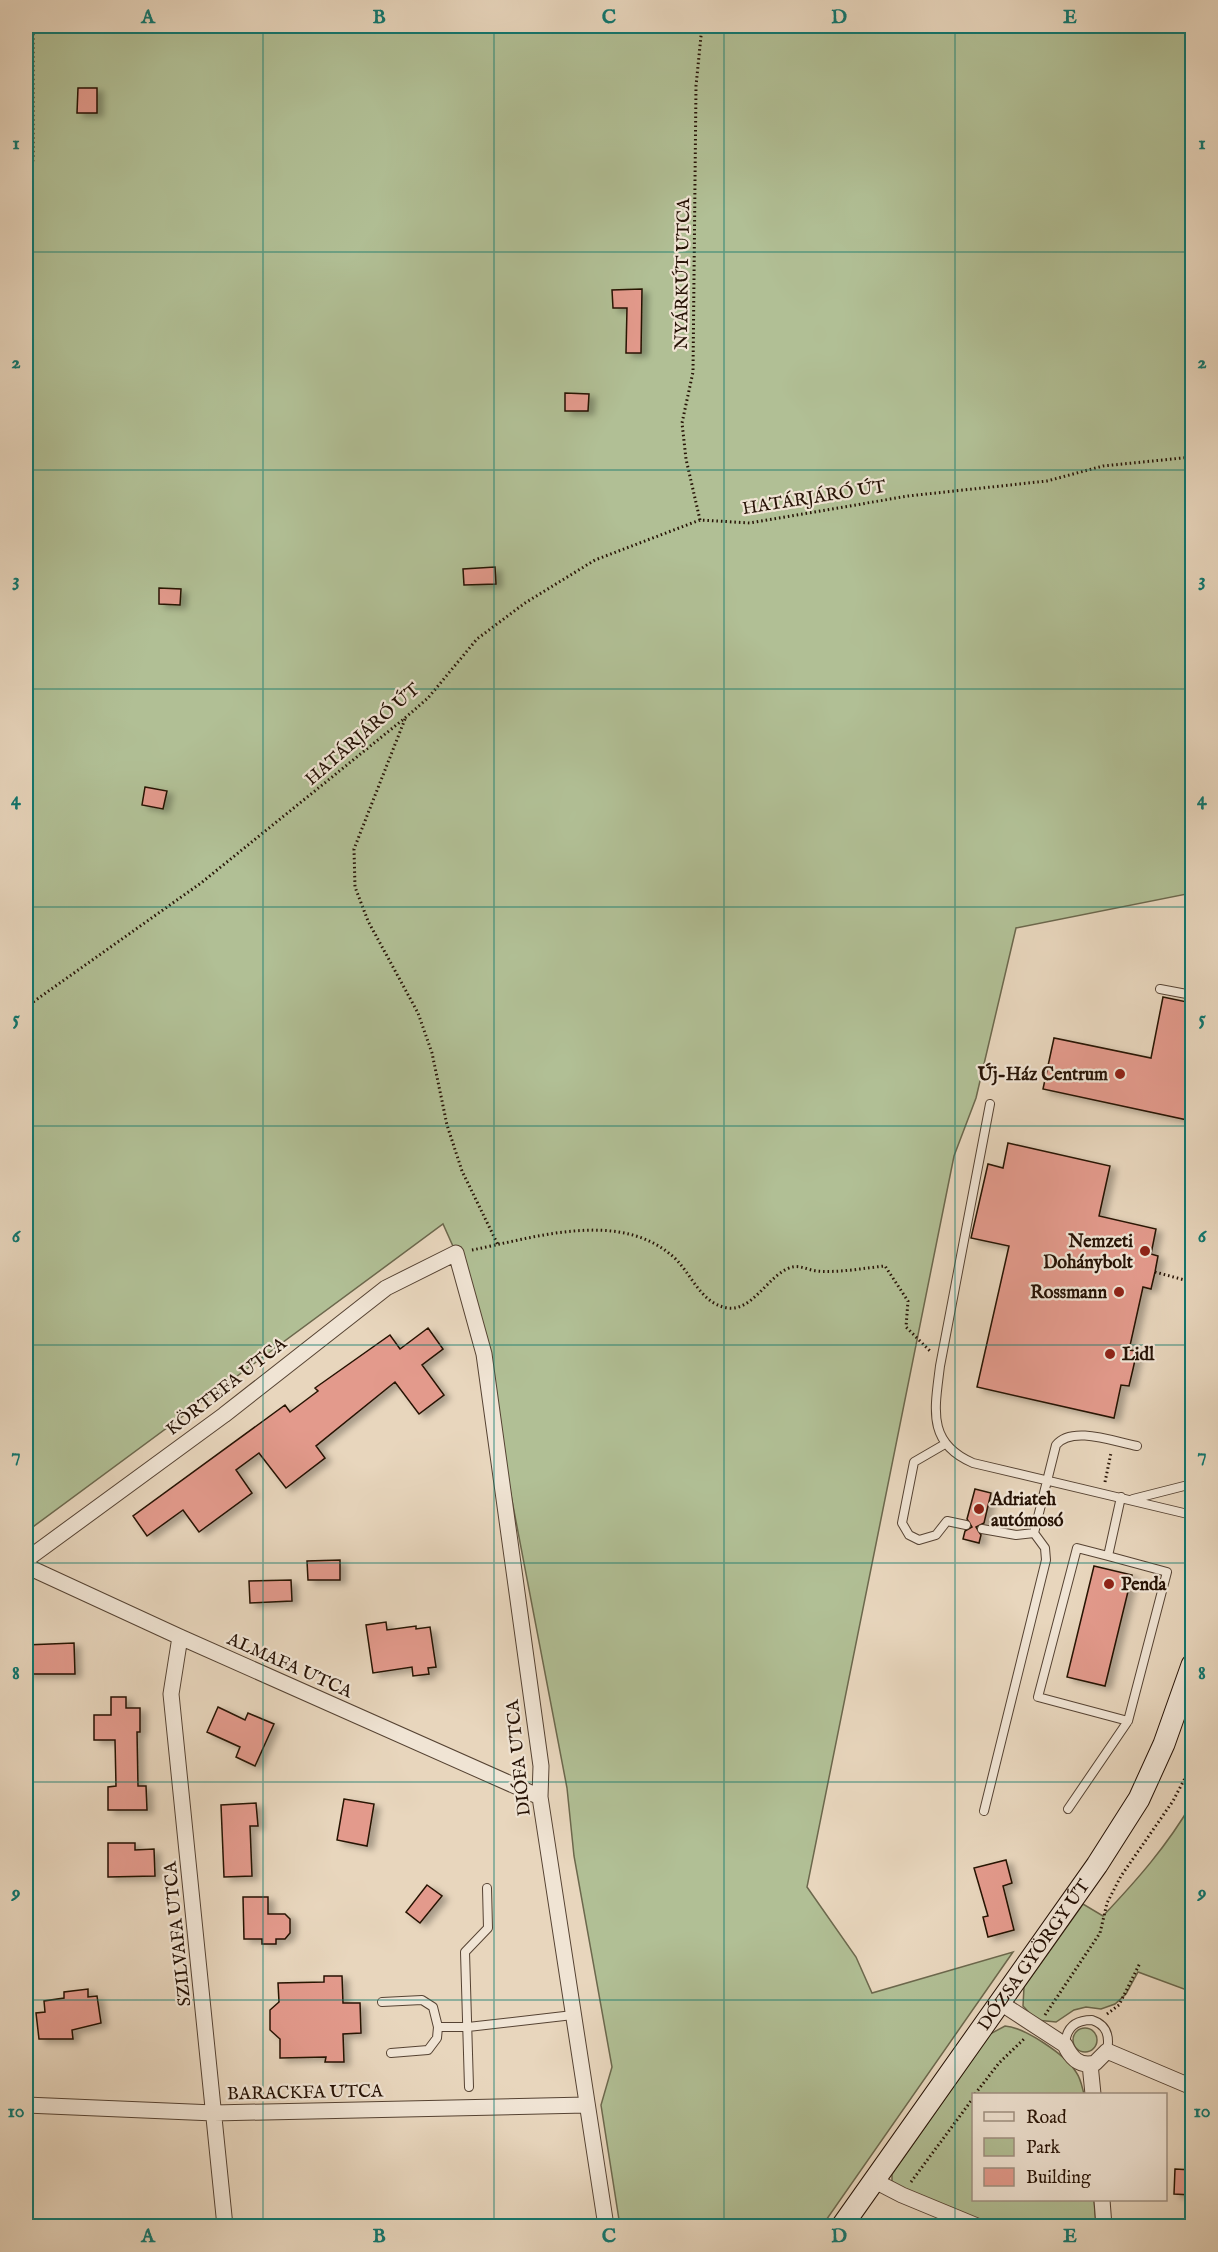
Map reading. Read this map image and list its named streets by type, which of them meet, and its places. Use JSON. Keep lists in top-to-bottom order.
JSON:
{
  "streets": {
    "main road": ["DÓZSA GYÖRGY ÚT"],
    "street": [
      "KÖRTEFA UTCA",
      "ALMAFA UTCA",
      "DIÓFA UTCA",
      "SZILVAFA UTCA",
      "BARACKFA UTCA"
    ],
    "path": ["NYÁRKÚT UTCA", "HATÁRJÁRÓ ÚT"]
  },
  "crossings": [
    ["NYÁRKÚT UTCA", "HATÁRJÁRÓ ÚT"],
    ["KÖRTEFA UTCA", "DIÓFA UTCA"],
    ["ALMAFA UTCA", "DIÓFA UTCA"],
    ["ALMAFA UTCA", "SZILVAFA UTCA"],
    ["DIÓFA UTCA", "BARACKFA UTCA"],
    ["SZILVAFA UTCA", "BARACKFA UTCA"]
  ],
  "places": [
    "Új-Ház Centrum",
    "Nemzeti Dohánybolt",
    "Rossmann",
    "Lidl",
    "Adriateh autómosó",
    "Penda"
  ],
  "legend": ["Road", "Park", "Building"],
  "grid": {
    "columns": [
      "A",
      "B",
      "C",
      "D",
      "E"
    ],
    "rows": [
      "1",
      "2",
      "3",
      "4",
      "5",
      "6",
      "7",
      "8",
      "9",
      "10"
    ]
  }
}
